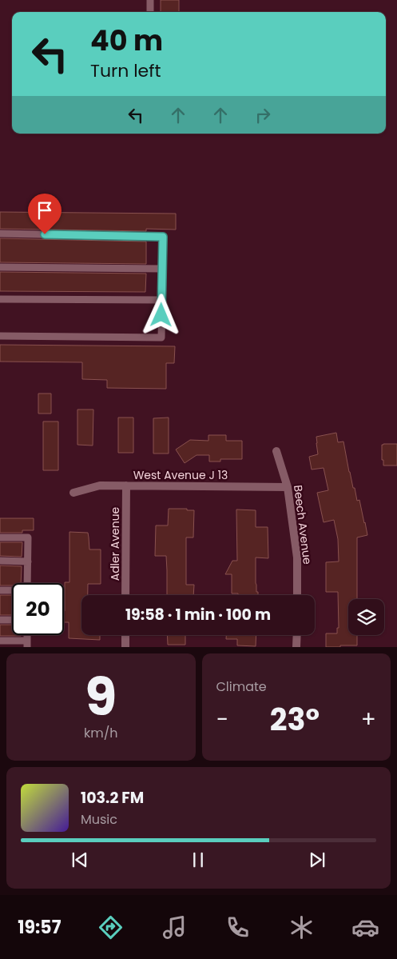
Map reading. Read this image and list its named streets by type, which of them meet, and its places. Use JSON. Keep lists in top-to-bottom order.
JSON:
{
  "streets": {
    "street": ["West Avenue J 13", "Beech Avenue", "Adler Avenue"]
  },
  "crossings": [
    ["West Avenue J 13", "Beech Avenue"],
    ["West Avenue J 13", "Adler Avenue"]
  ],
  "page": {
    "turn": ["40 m", "Turn left"],
    "limit": "20",
    "trip": "19:58 · 1 min · 100 m",
    "tile": [
      ["9", "km/h"],
      "Climate"
    ],
    "heat": ["−", "23°", "+"],
    "song": ["103.2 FM", "Music"],
    "tabs": "19:57"
  }
}
